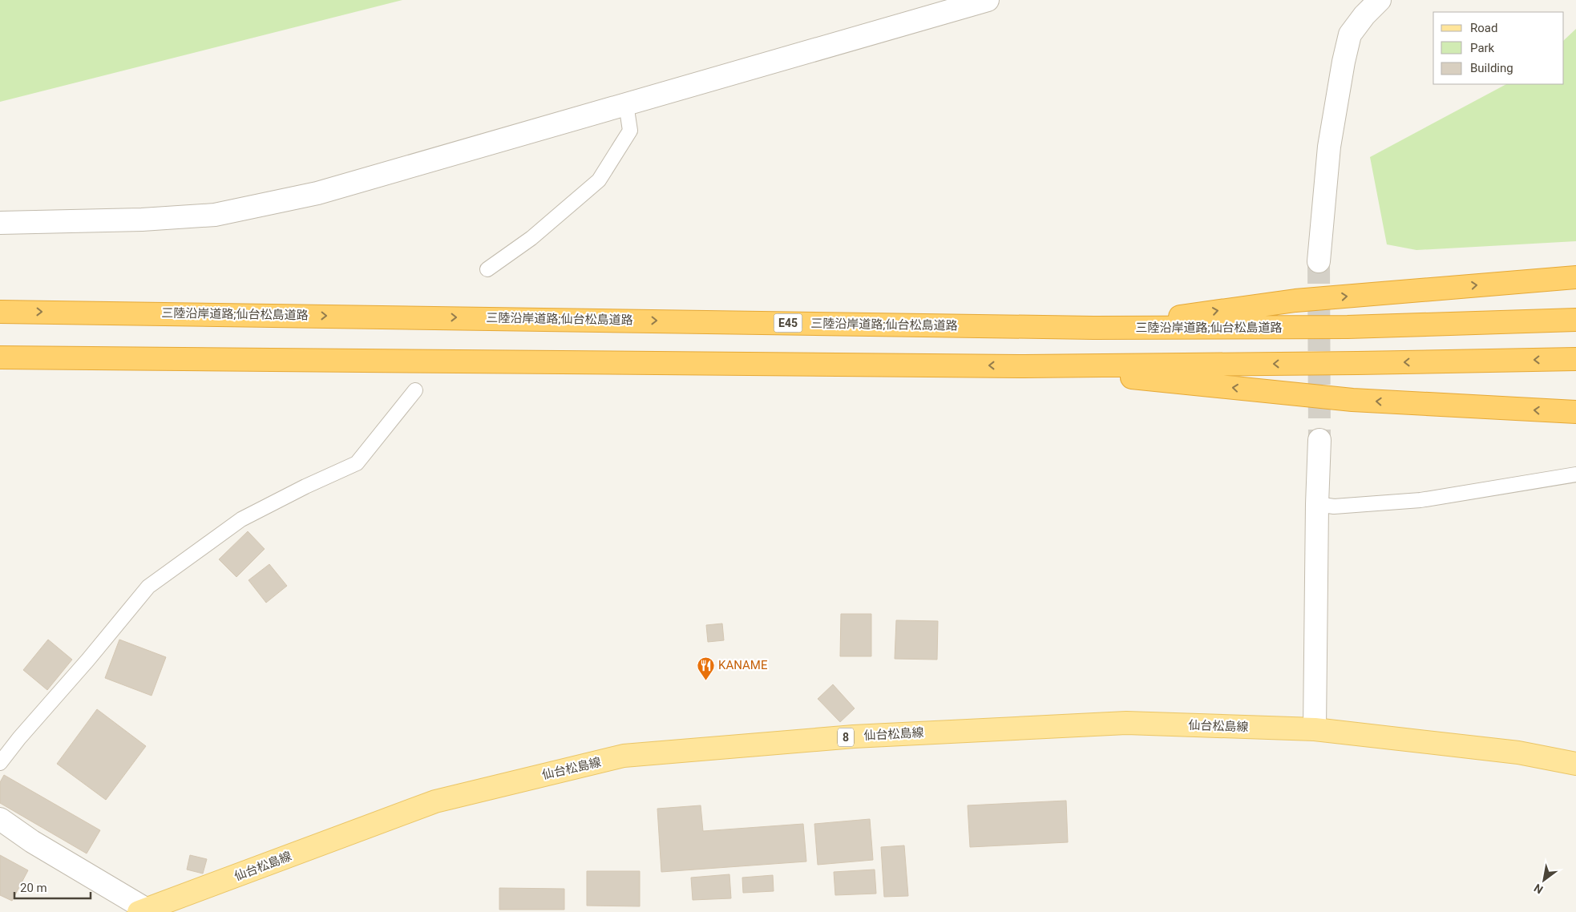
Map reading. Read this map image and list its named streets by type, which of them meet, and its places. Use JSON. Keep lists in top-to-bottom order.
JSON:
{
  "streets": {
    "highway": ["三陸沿岸道路;仙台松島道路", "E45"],
    "main road": ["仙台松島線", "8"]
  },
  "places": {
    "restaurant": ["KANAME"]
  },
  "legend": ["Road", "Park", "Building"],
  "scale_bar": "20 m",
  "north": "bottom left"
}
